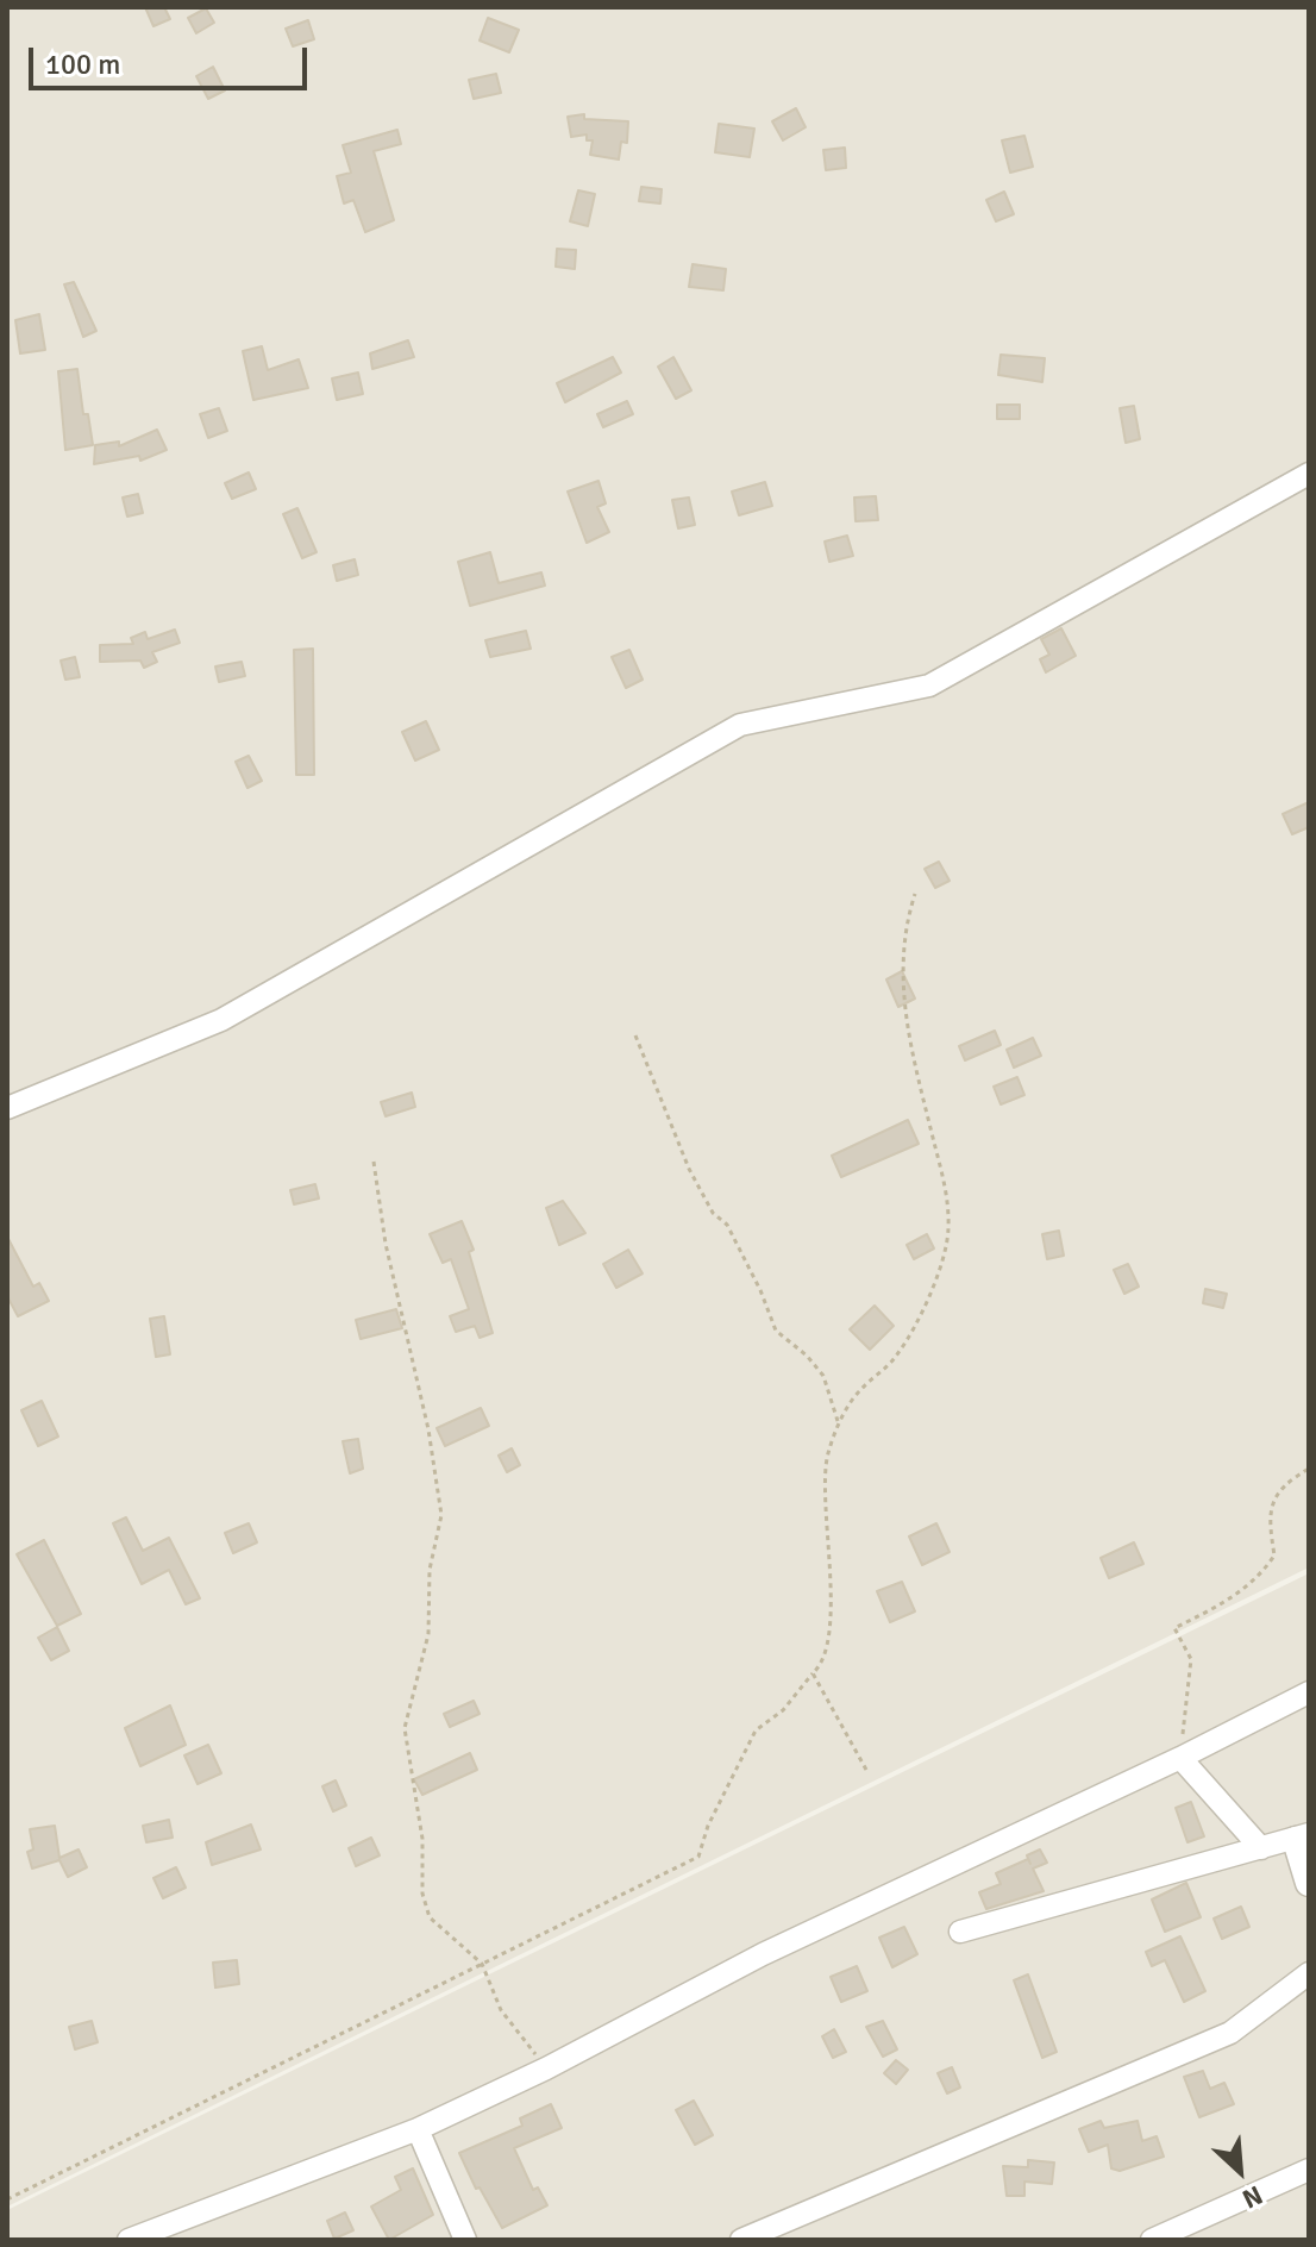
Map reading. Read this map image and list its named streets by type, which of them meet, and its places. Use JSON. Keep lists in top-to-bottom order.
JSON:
{
  "scale_bar": "100 m",
  "north": "bottom right"
}
